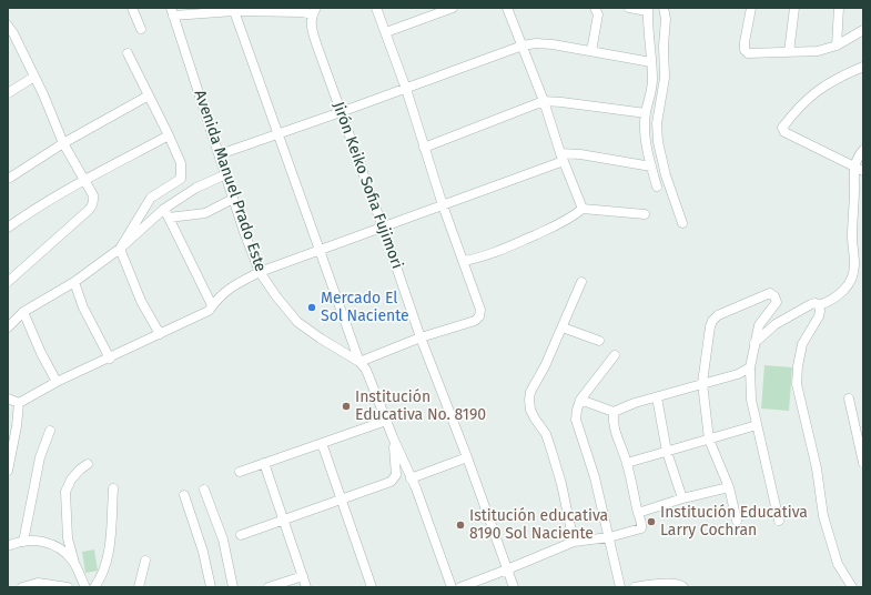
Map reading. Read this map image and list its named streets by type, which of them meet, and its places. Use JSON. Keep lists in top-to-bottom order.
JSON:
{
  "streets": {
    "street": ["Avenida Manuel Prado Este", "Jirón Keiko Sofia Fujimori"]
  },
  "places": [
    "Mercado El Sol Naciente",
    "Institución Educativa No. 8190",
    "Institución Educativa Larry Cochran",
    "Istitución educativa 8190 Sol Naciente"
  ]
}
